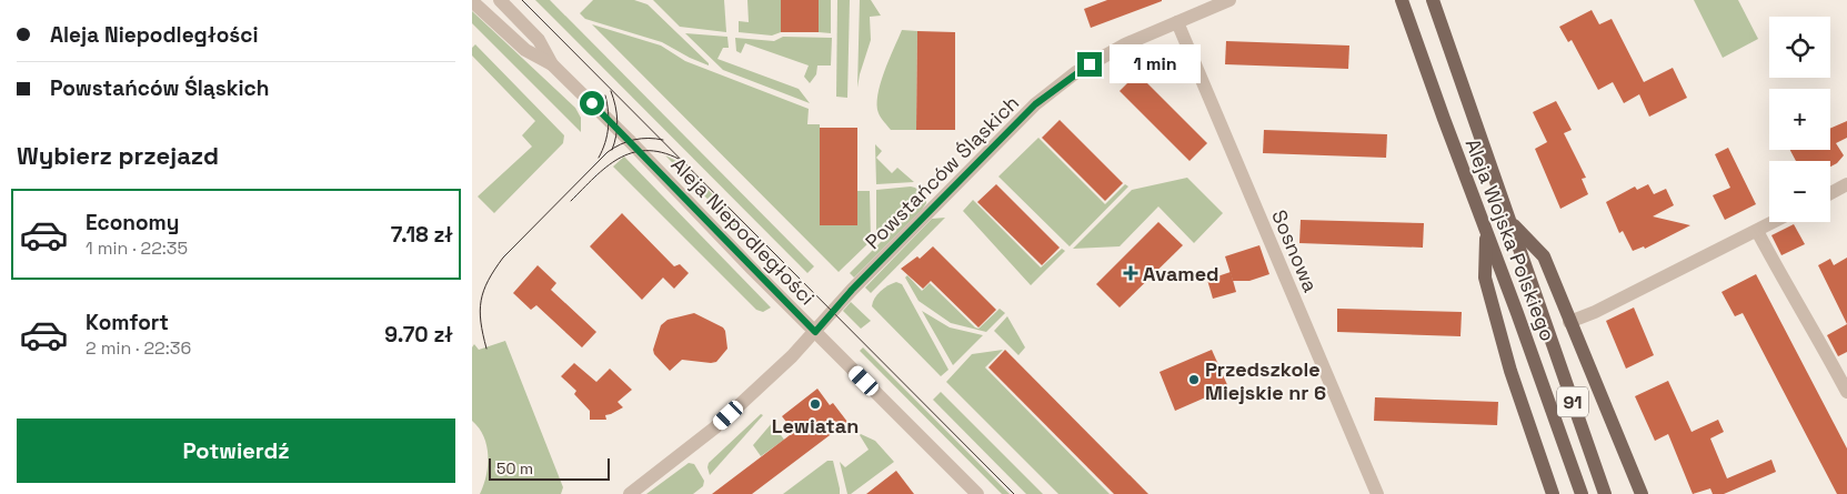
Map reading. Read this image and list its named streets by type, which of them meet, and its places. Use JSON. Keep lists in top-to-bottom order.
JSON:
{
  "streets": {
    "main road": ["Aleja Wojska Polskiego", "91"],
    "street": ["Powstańców Śląskich", "Aleja Niepodległości", "Sosnowa"]
  },
  "crossings": [
    ["Powstańców Śląskich", "Aleja Niepodległości"],
    ["Powstańców Śląskich", "Sosnowa"]
  ],
  "places": {
    "health": ["Avamed"],
    "other": ["Przedszkole Miejskie nr 6", "Lewiatan"]
  },
  "scale_bar": "50 m",
  "page": {
    "banner": ["Aleja Niepodległości", "Powstańców Śląskich"],
    "map_buttons": ["+", "−"],
    "bubble": "1 min",
    "heading": "Wybierz przejazd",
    "list": [
      {
        "name": "Economy",
        "note": "1 min · 22:35",
        "value": "7.18 zł"
      },
      {
        "name": "Komfort",
        "note": "2 min · 22:36",
        "value": "9.70 zł"
      }
    ],
    "buttons": "Potwierdź",
    "scale": "50 m"
  }
}
